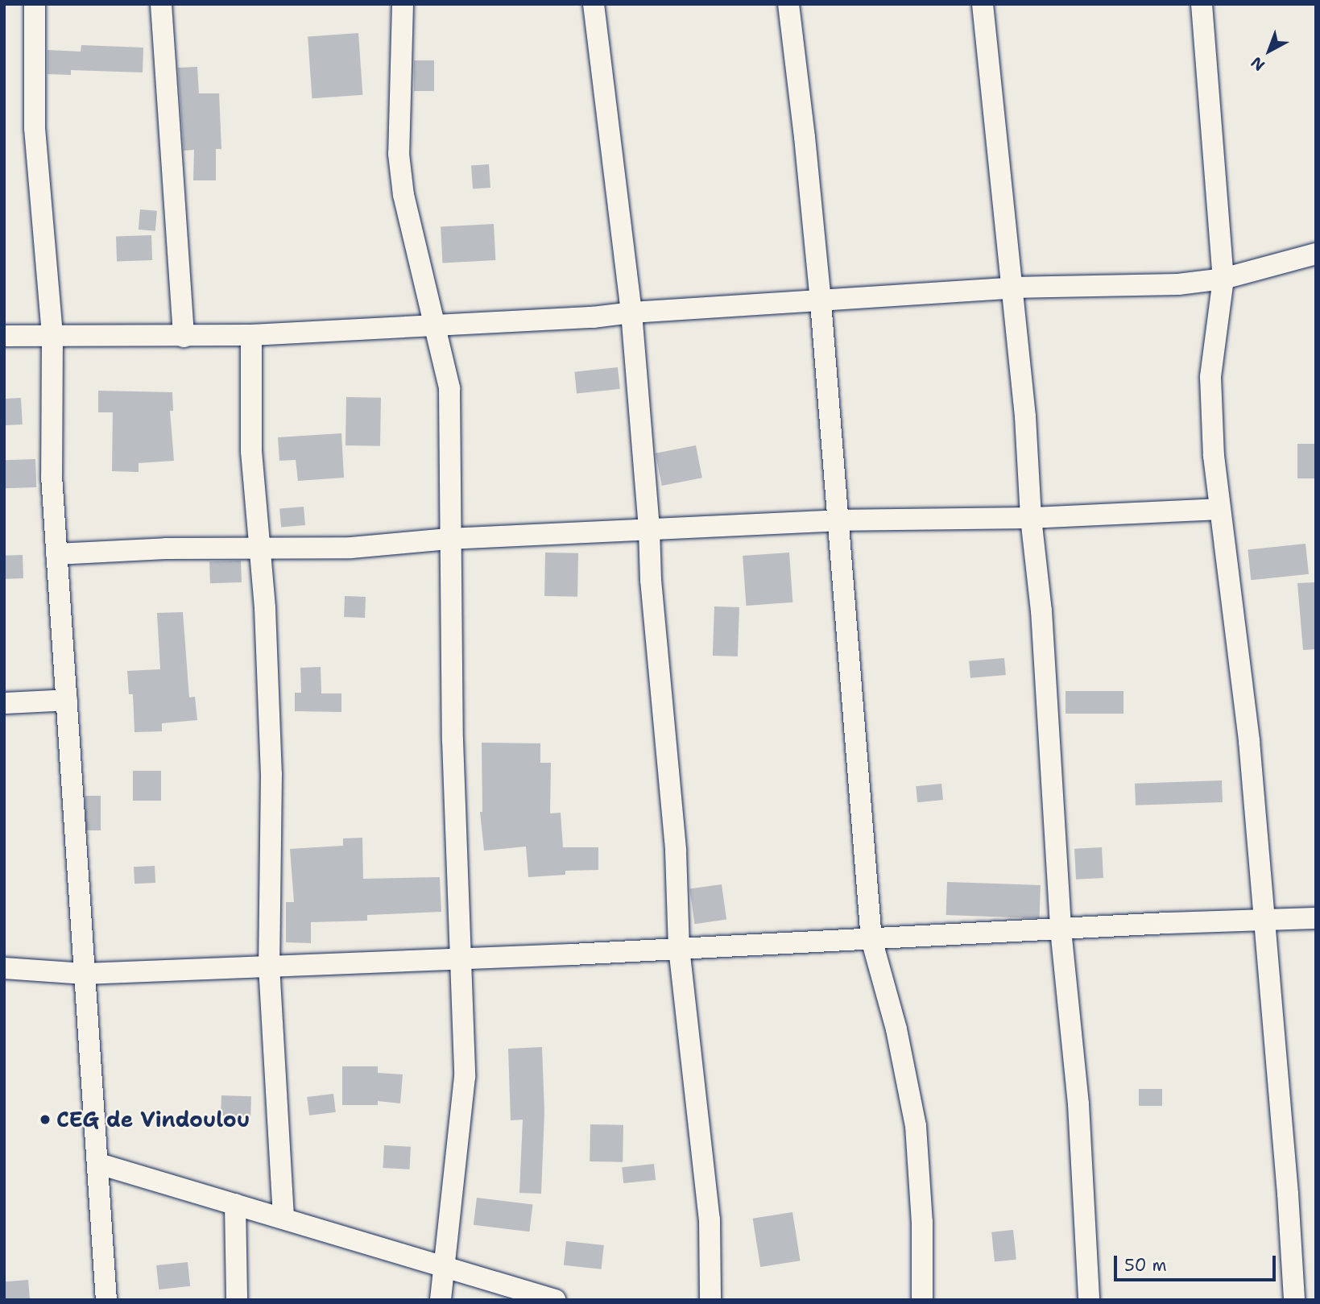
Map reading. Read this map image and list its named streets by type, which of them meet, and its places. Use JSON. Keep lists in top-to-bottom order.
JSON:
{
  "places": ["CEG de Vindoulou"],
  "scale_bar": "50 m",
  "north": "bottom left"
}
